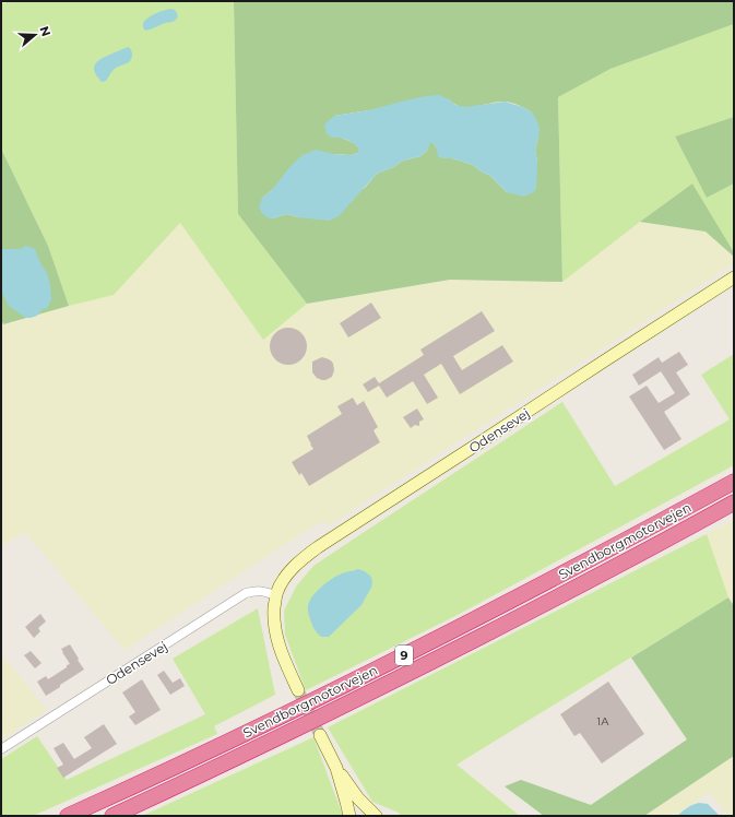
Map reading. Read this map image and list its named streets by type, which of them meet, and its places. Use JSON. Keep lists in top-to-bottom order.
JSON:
{
  "streets": {
    "highway": ["Svendborgmotorvejen", "9"],
    "main road": ["Odensevej"]
  },
  "house_numbers": ["1A"],
  "north": "right"
}
